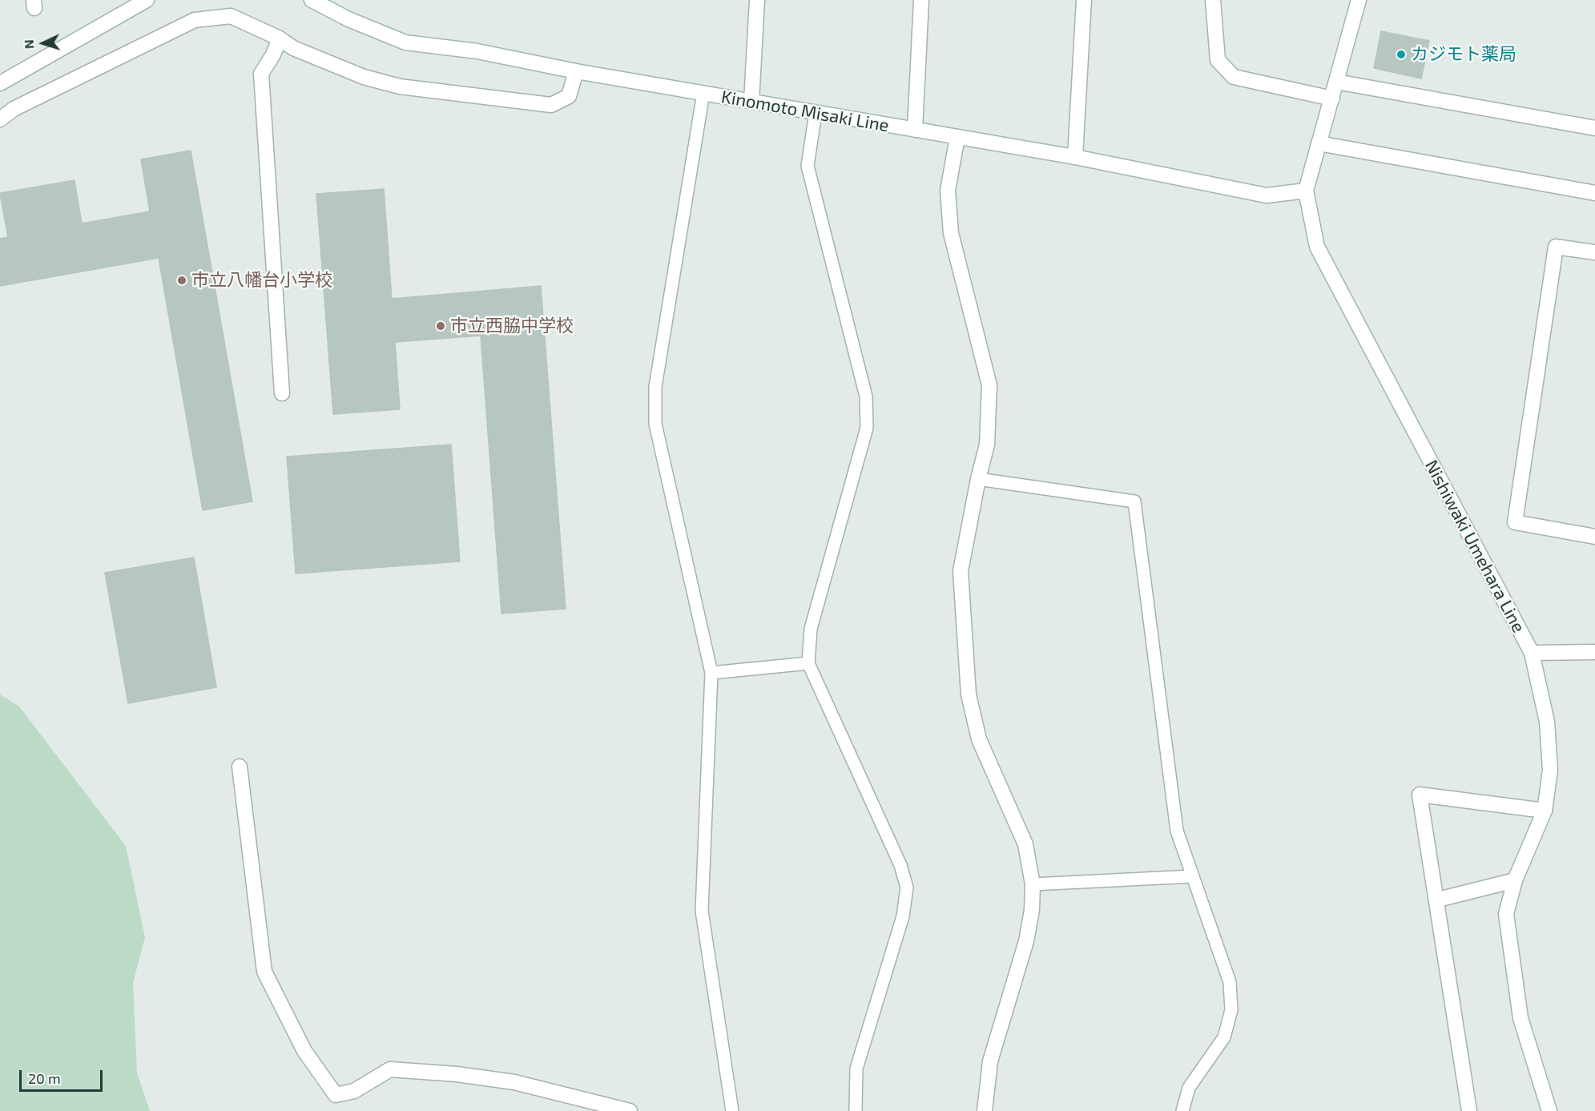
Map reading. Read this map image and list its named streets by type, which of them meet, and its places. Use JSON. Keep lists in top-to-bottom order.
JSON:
{
  "streets": {
    "street": ["Kinomoto Misaki Line", "Nishiwaki Umehara Line"]
  },
  "crossings": [
    ["Kinomoto Misaki Line", "Nishiwaki Umehara Line"]
  ],
  "places": ["カジモト薬局", "市立八幡台小学校", "市立西脇中学校"],
  "scale_bar": "20 m",
  "north": "left"
}
